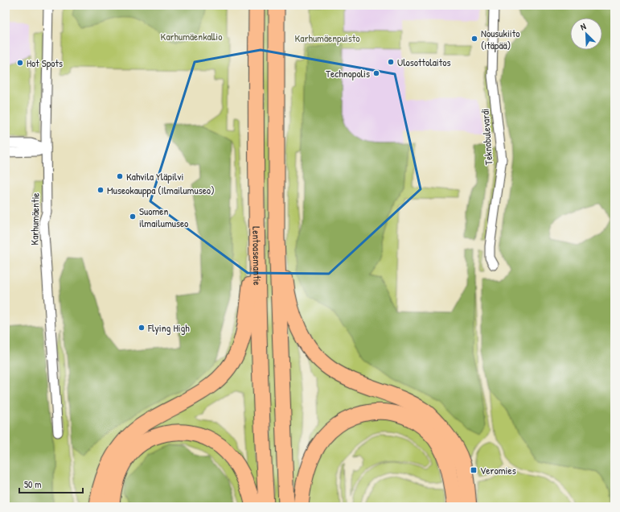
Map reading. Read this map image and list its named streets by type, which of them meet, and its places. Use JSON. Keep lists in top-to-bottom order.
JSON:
{
  "streets": {
    "highway": ["Lentoasemantie"],
    "street": ["Teknobulevardi", "Karhumäentie"]
  },
  "parks": ["Karhumäenkallio", "Karhumäenpuisto"],
  "places": {
    "other": [
      "Nousukiito (itäpää)",
      "Ulosottolaitos",
      "Hot Spots",
      "Technopolis",
      "Kahvila Yläpilvi",
      "Museokauppa (Ilmailumuseo)",
      "Suomen ilmailumuseo",
      "Flying High"
    ],
    "transit": ["Veromies"]
  },
  "scale_bar": "50 m",
  "north": "top left"
}
